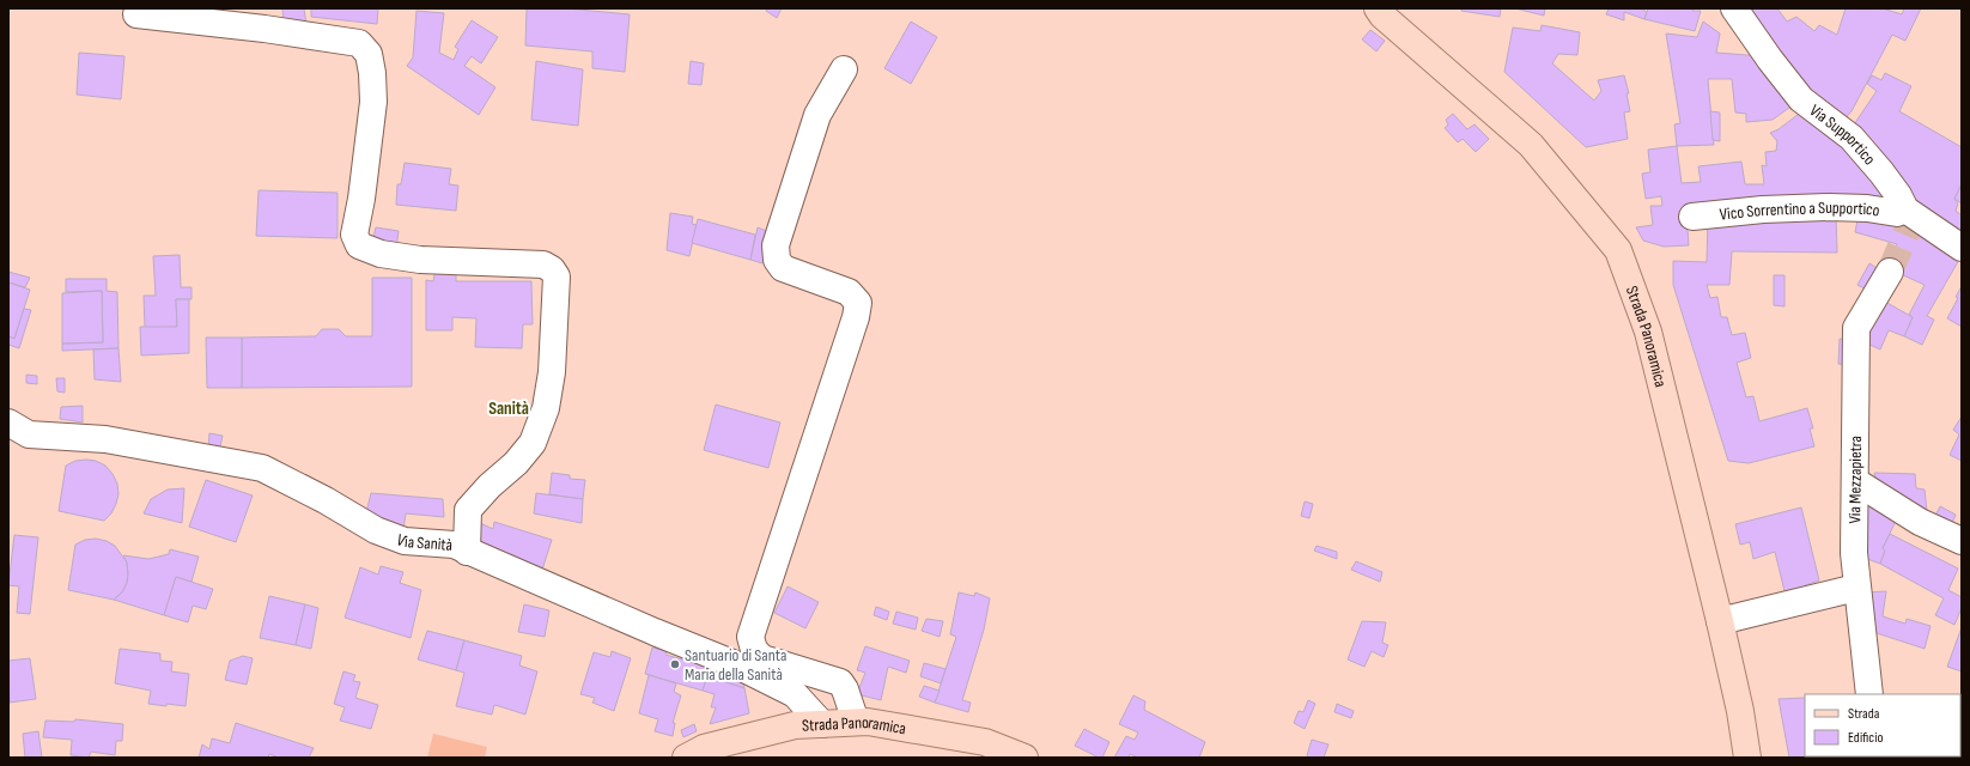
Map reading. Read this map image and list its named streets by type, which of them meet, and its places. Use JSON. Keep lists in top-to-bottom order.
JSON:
{
  "streets": {
    "main road": ["Strada Panoramica"],
    "street": [
      "Via Supportico",
      "Vico Sorrentino a Supportico",
      "Via Mezzapietra",
      "Via Sanità"
    ]
  },
  "crossings": [
    ["Via Supportico", "Vico Sorrentino a Supportico"],
    ["Strada Panoramica", "Via Sanità"]
  ],
  "districts": ["Sanità"],
  "places": ["Santuario di Santa Maria della Sanità"],
  "legend": ["Strada", "Edificio"]
}
